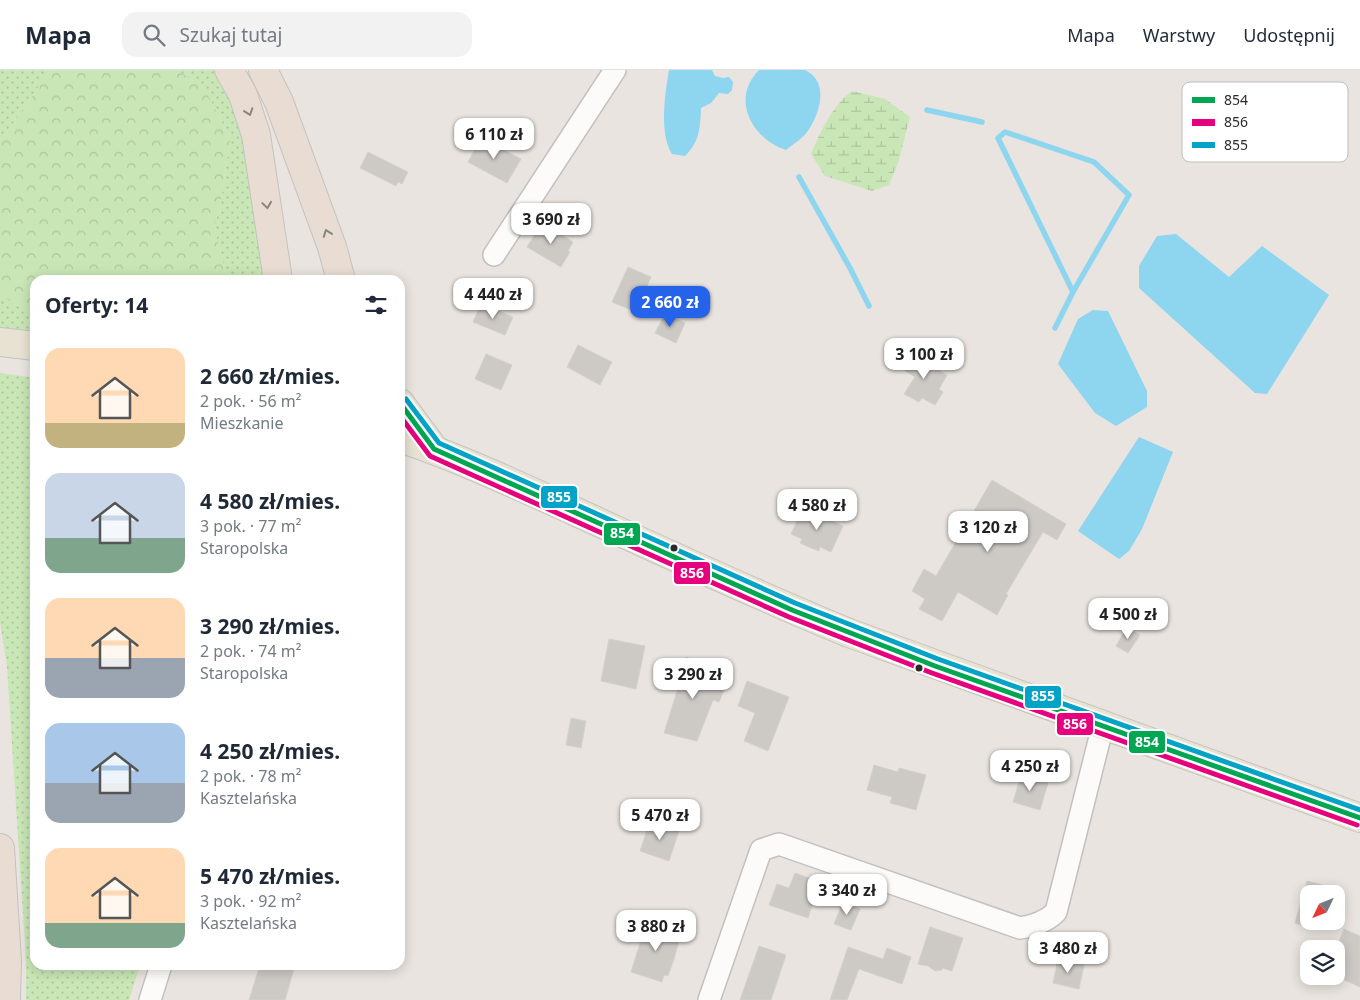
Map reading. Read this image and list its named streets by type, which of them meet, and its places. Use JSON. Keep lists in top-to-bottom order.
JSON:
{
  "lines": ["transit line 855", "transit line 854", "transit line 856"],
  "legend": ["854", "856", "855"],
  "north": "bottom left",
  "page": {
    "header": "Mapa",
    "search": "Szukaj tutaj",
    "nav": ["Mapa", "Warstwy", "Udostępnij"],
    "price": [
      "6 110 zł",
      "3 690 zł",
      "4 440 zł",
      "2 660 zł",
      "3 100 zł",
      "4 580 zł",
      "3 120 zł",
      "4 500 zł",
      "3 290 zł",
      "4 250 zł",
      "5 470 zł",
      "3 340 zł",
      "3 880 zł",
      "3 480 zł"
    ],
    "heading": "Oferty: 14",
    "list": [
      {
        "name": "2 660 zł/mies.",
        "note": "2 pok. · 56 m² · Mieszkanie"
      },
      {
        "name": "4 580 zł/mies.",
        "note": "3 pok. · 77 m² · Staropolska"
      },
      {
        "name": "3 290 zł/mies.",
        "note": "2 pok. · 74 m² · Staropolska"
      },
      {
        "name": "4 250 zł/mies.",
        "note": "2 pok. · 78 m² · Kasztelańska"
      },
      {
        "name": "5 470 zł/mies.",
        "note": "3 pok. · 92 m² · Kasztelańska"
      }
    ]
  }
}
